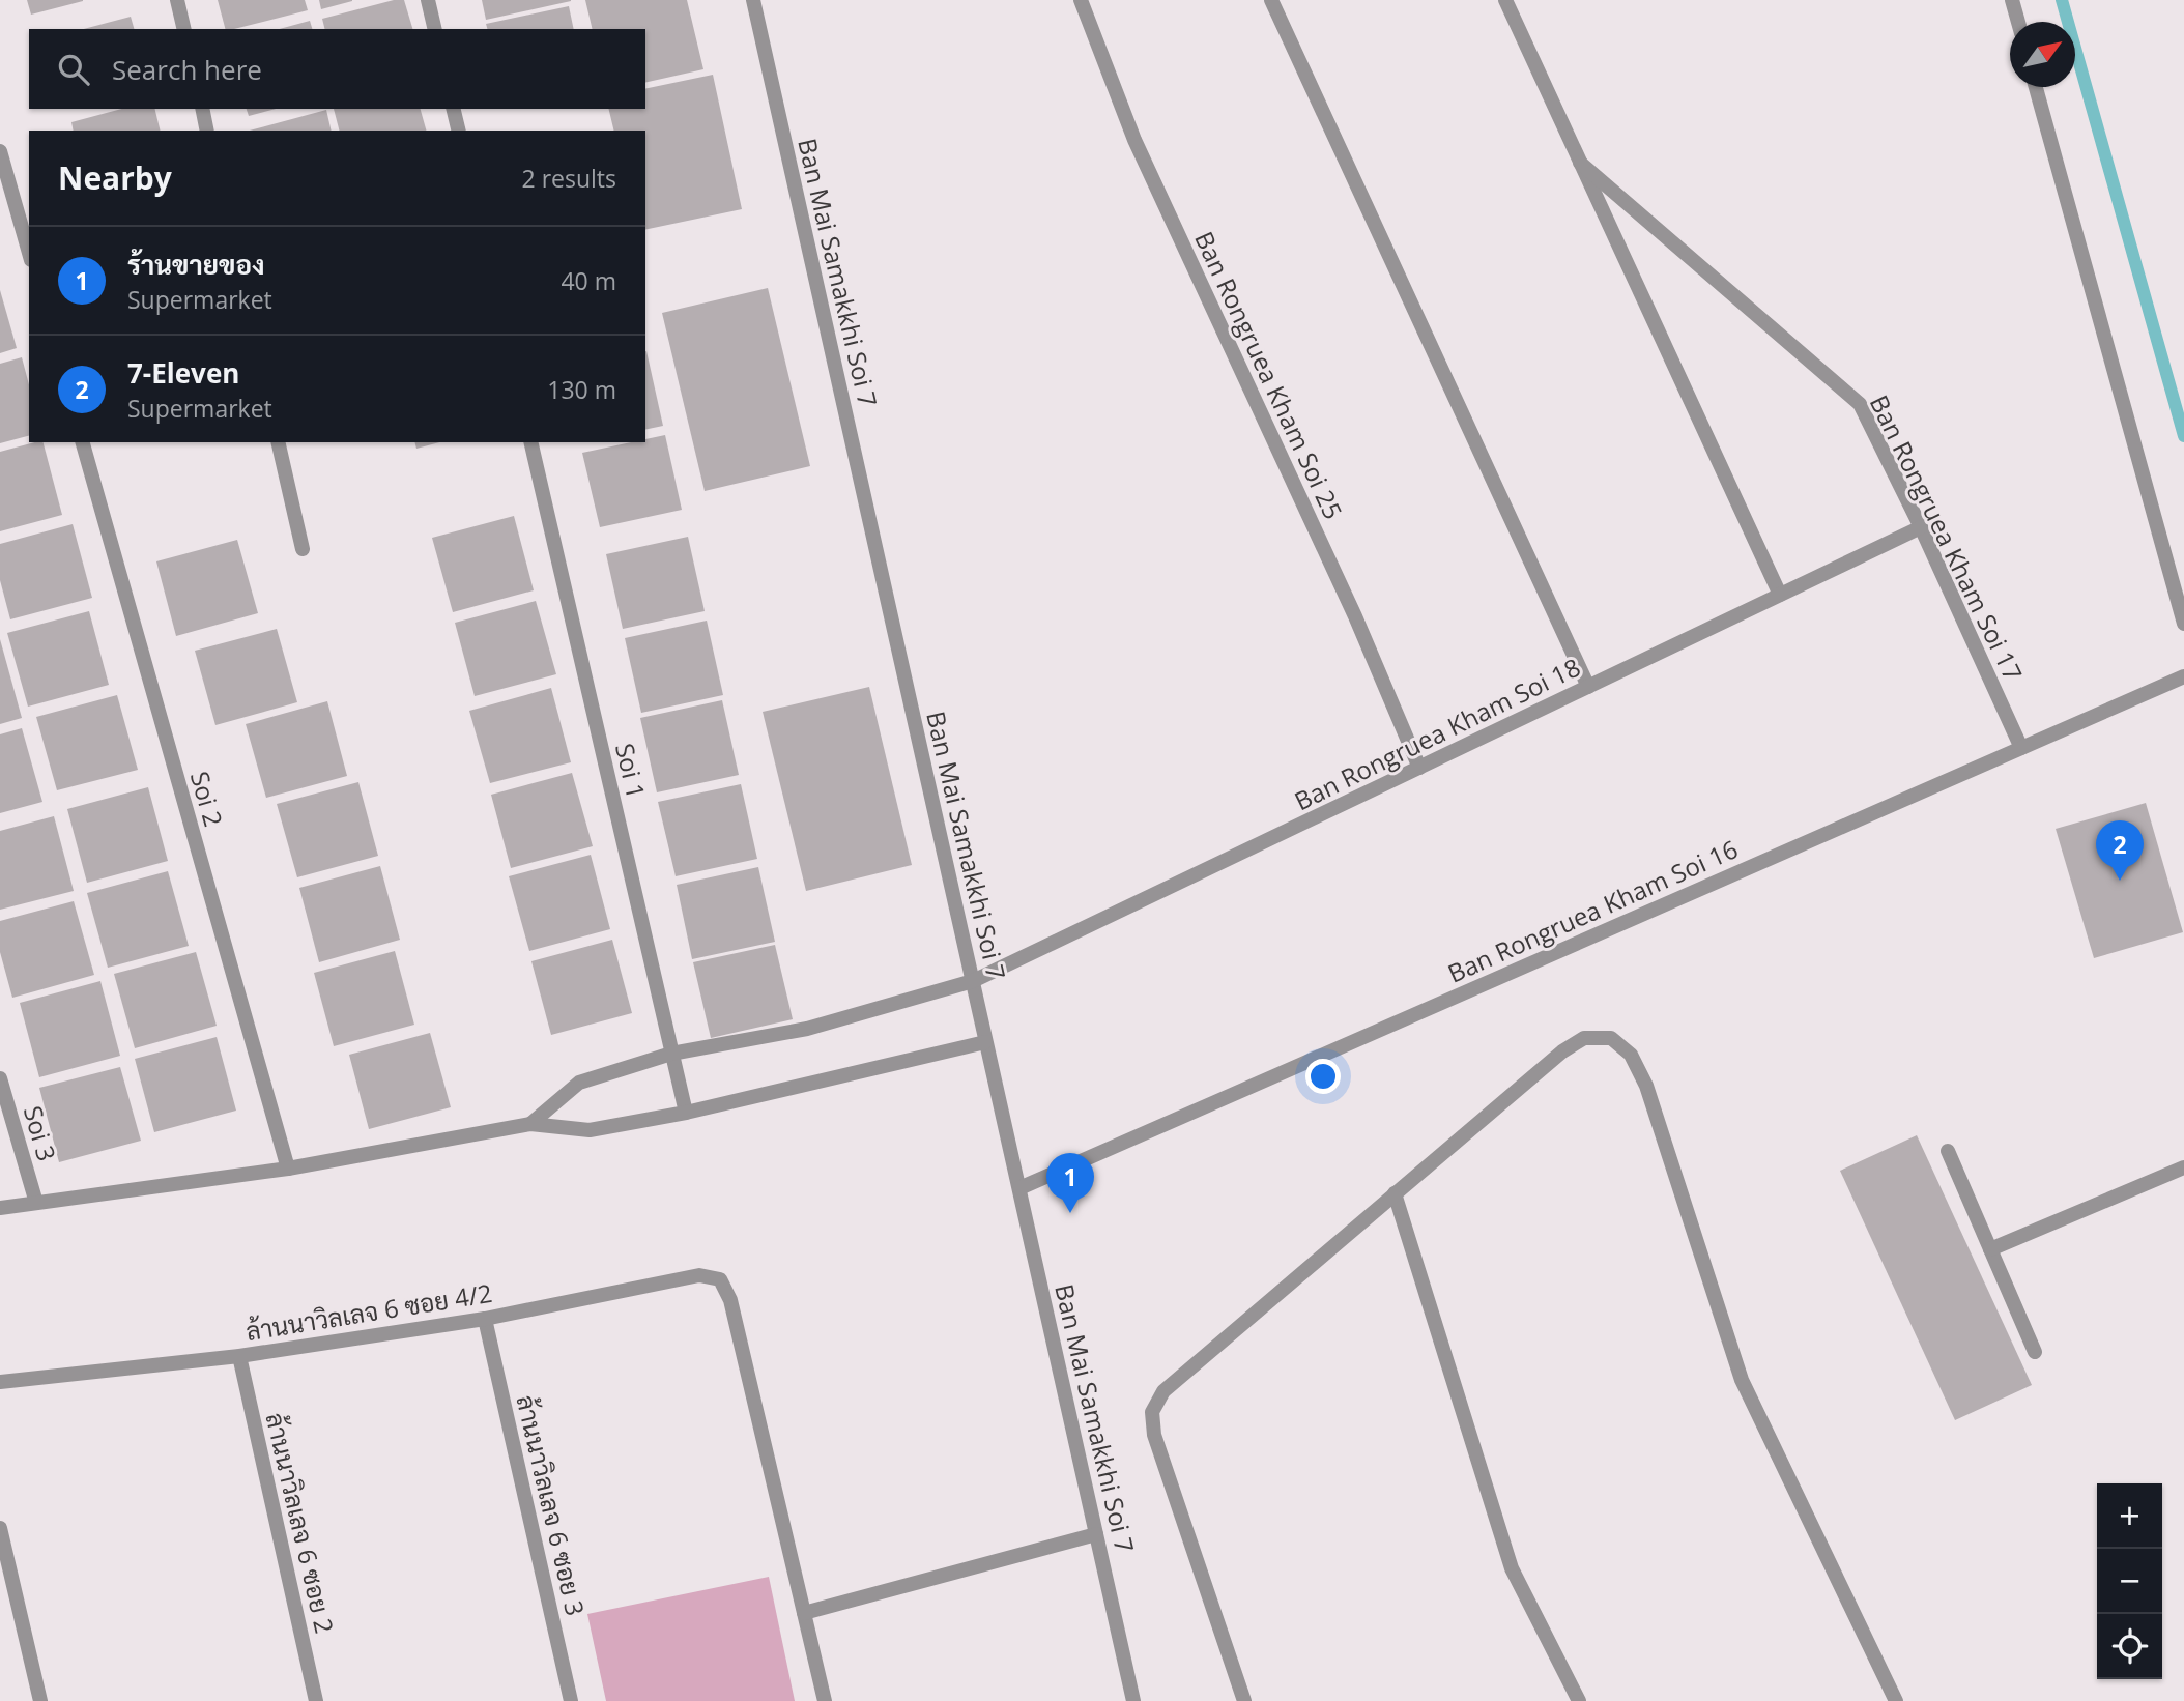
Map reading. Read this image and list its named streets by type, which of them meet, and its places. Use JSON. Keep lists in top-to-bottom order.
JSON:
{
  "streets": {
    "street": [
      "Ban Mai Samakkhi Soi 7",
      "Ban Rongruea Kham Soi 25",
      "Ban Rongruea Kham Soi 17",
      "Ban Rongruea Kham Soi 18",
      "Soi 1",
      "Soi 2",
      "Ban Rongruea Kham Soi 16",
      "Soi 3",
      "ล้านนาวิลเลจ 6 ซอย 4/2",
      "ล้านนาวิลเลจ 6 ซอย 3",
      "ล้านนาวิลเลจ 6 ซอย 2"
    ]
  },
  "crossings": [
    ["Ban Mai Samakkhi Soi 7", "Ban Rongruea Kham Soi 18"],
    ["Ban Mai Samakkhi Soi 7", "Ban Rongruea Kham Soi 16"],
    ["Ban Rongruea Kham Soi 25", "Ban Rongruea Kham Soi 18"],
    ["Ban Rongruea Kham Soi 17", "Ban Rongruea Kham Soi 18"],
    ["Ban Rongruea Kham Soi 17", "Ban Rongruea Kham Soi 16"],
    ["Ban Rongruea Kham Soi 18", "Soi 1"],
    ["ล้านนาวิลเลจ 6 ซอย 4/2", "ล้านนาวิลเลจ 6 ซอย 3"],
    ["ล้านนาวิลเลจ 6 ซอย 4/2", "ล้านนาวิลเลจ 6 ซอย 2"]
  ],
  "north": "top right",
  "page": {
    "search": "Search here",
    "heading": ["Nearby", "2 results"],
    "list": [
      {
        "mark": "1",
        "name": "ร้านขายของ",
        "note": "Supermarket",
        "value": "40 m"
      },
      {
        "mark": "2",
        "name": "7-Eleven",
        "note": "Supermarket",
        "value": "130 m"
      }
    ],
    "pins": ["2", "1"],
    "map_buttons": ["+", "−"]
  }
}
